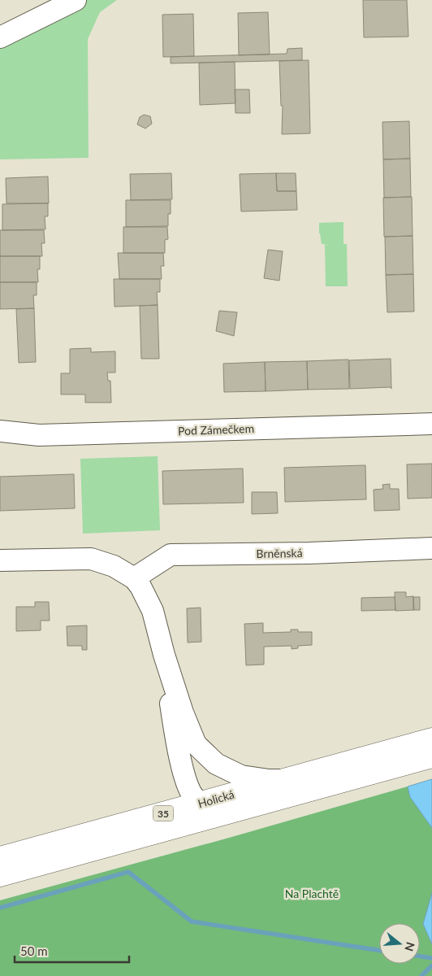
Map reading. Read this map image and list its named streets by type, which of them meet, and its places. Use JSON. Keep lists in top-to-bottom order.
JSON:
{
  "streets": {
    "main road": ["Holická", "35"],
    "street": ["Pod Zámečkem", "Brněnská"]
  },
  "parks": ["Na Plachtě"],
  "scale_bar": "50 m",
  "north": "right"
}
